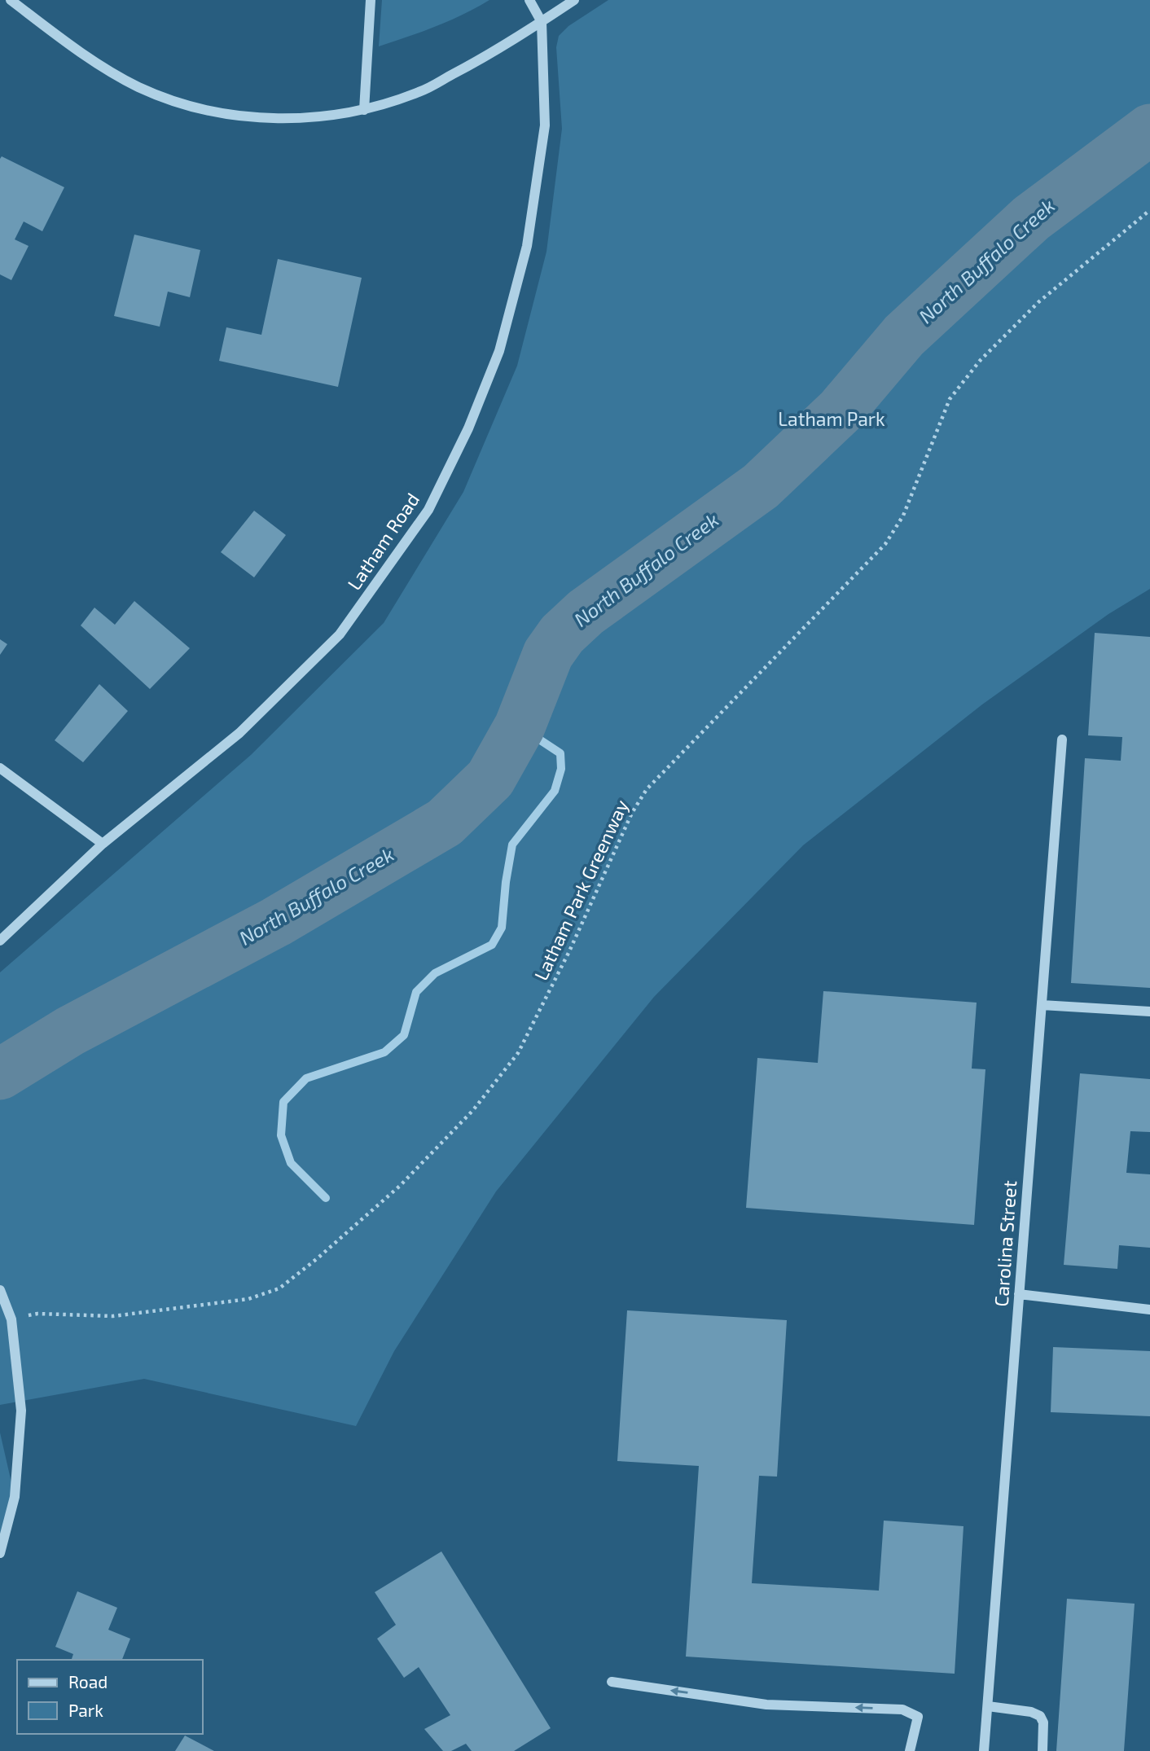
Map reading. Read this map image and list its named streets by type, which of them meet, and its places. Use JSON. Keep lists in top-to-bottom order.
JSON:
{
  "streets": {
    "street": ["Latham Road", "Carolina Street"],
    "path": ["Latham Park Greenway"]
  },
  "water": ["North Buffalo Creek"],
  "parks": ["Latham Park"],
  "legend": ["Road", "Park"]
}
